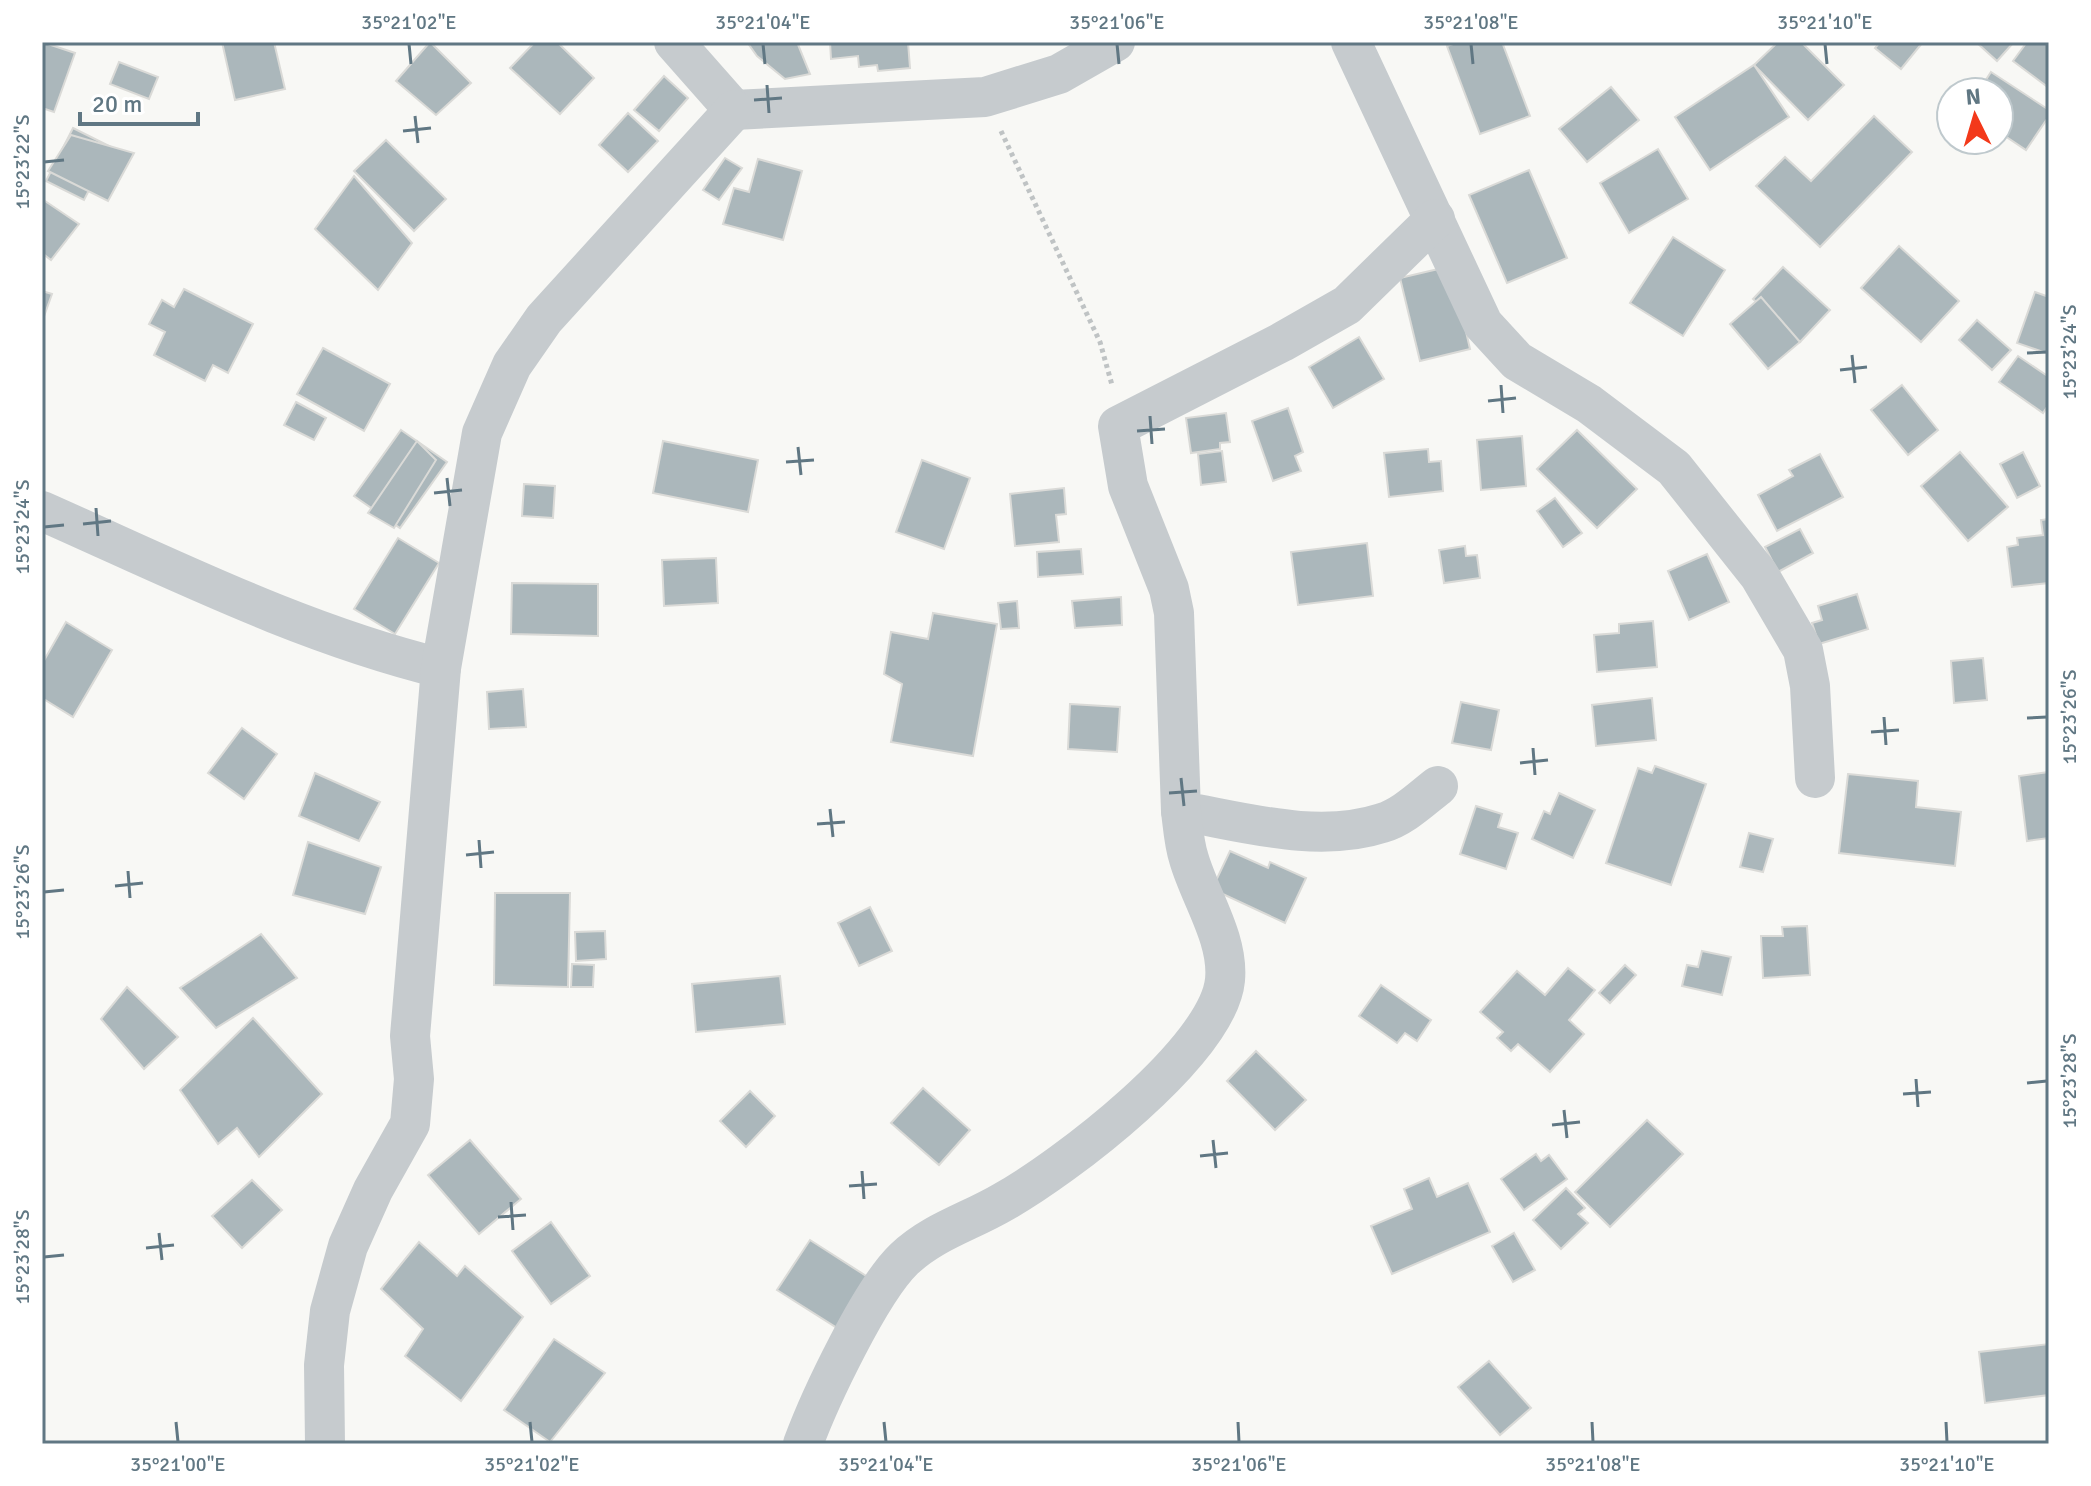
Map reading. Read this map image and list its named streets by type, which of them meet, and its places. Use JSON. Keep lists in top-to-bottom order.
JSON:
{
  "scale_bar": "20 m",
  "north": "top",
  "coordinates": [
    "35°21'02\"E",
    "35°21'04\"E",
    "35°21'06\"E",
    "35°21'08\"E",
    "35°21'10\"E",
    "15°23'22\"S",
    "15°23'24\"S",
    "15°23'26\"S",
    "15°23'28\"S",
    "35°21'00\"E"
  ]
}
